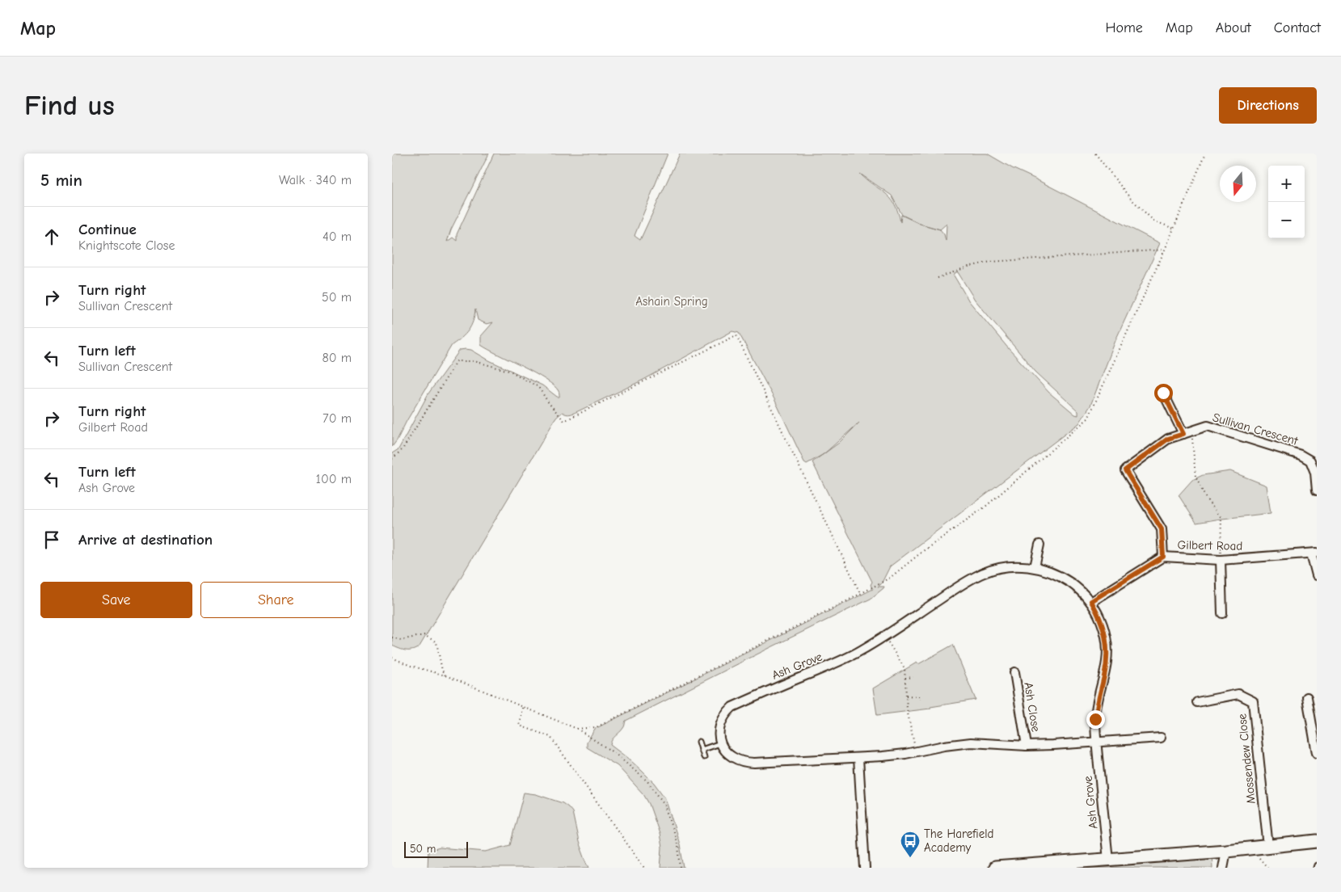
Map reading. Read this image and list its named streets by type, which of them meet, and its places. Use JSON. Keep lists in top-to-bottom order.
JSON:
{
  "streets": {
    "street": [
      "Sullivan Crescent",
      "Gilbert Road",
      "Ash Grove",
      "Ash Close",
      "Mossendew Close"
    ]
  },
  "crossings": [
    ["Sullivan Crescent", "Gilbert Road"],
    ["Gilbert Road", "Ash Grove"]
  ],
  "parks": ["Ashain Spring"],
  "places": {
    "bus stop": ["The Harefield Academy"]
  },
  "scale_bar": "50 m",
  "north": "bottom",
  "page": {
    "header": "Map",
    "nav": [
      "Home",
      "Map",
      "About",
      "Contact"
    ],
    "buttons": [
      "Directions",
      ["Save", "Share"]
    ],
    "title": "Find us",
    "heading": ["5 min", "Walk · 340 m"],
    "map_buttons": ["+", "−"],
    "list": [
      ["Continue", "Knightscote Close", "40 m"],
      ["Turn right", "Sullivan Crescent", "50 m"],
      ["Turn left", "Sullivan Crescent", "80 m"],
      ["Turn right", "Gilbert Road", "70 m"],
      ["Turn left", "Ash Grove", "100 m"],
      "Arrive at destination"
    ],
    "scale": "50 m"
  }
}
